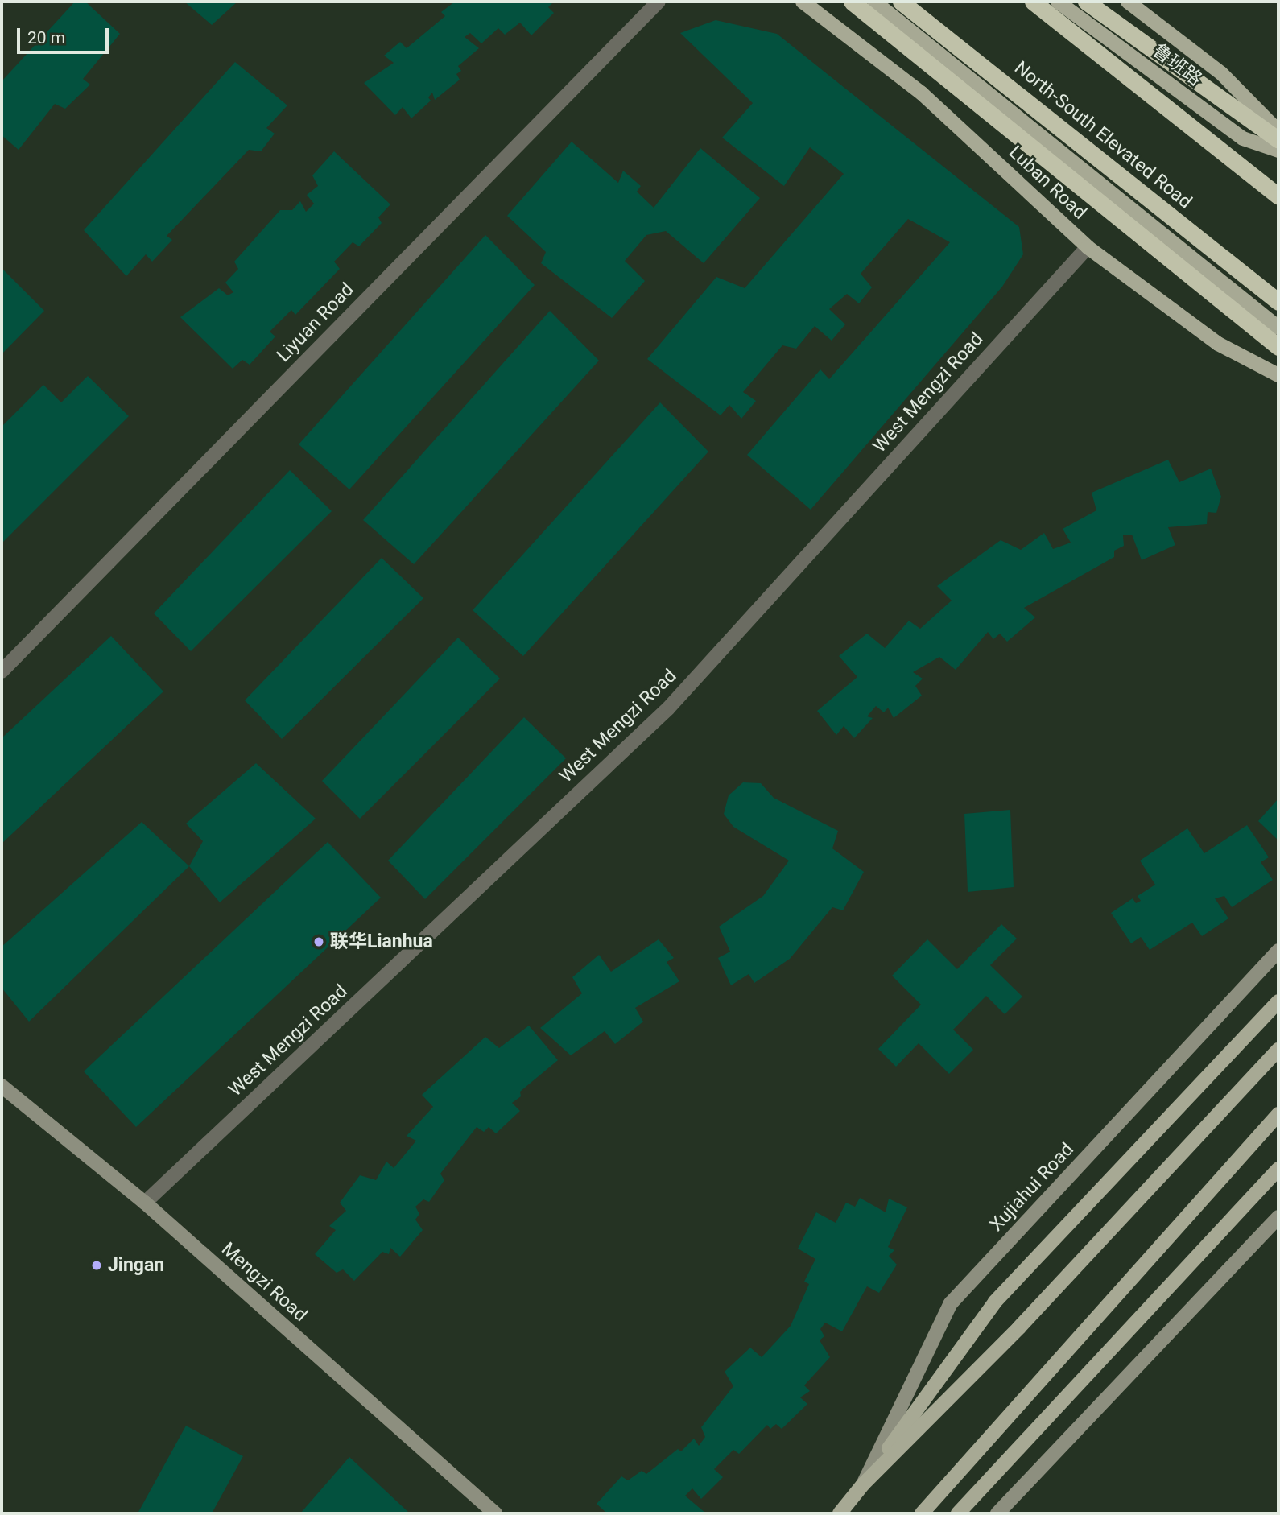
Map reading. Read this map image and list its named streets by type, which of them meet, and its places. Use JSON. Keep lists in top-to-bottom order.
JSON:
{
  "streets": {
    "highway": ["North-South Elevated Road"],
    "main road": [
      "鲁班路",
      "Luban Road",
      "Xujiahui Road",
      "Mengzi Road"
    ],
    "street": ["Liyuan Road", "West Mengzi Road"]
  },
  "crossings": [
    ["Luban Road", "West Mengzi Road"],
    ["West Mengzi Road", "Mengzi Road"]
  ],
  "places": ["联华Lianhua", "Jingan"],
  "scale_bar": "20 m"
}
